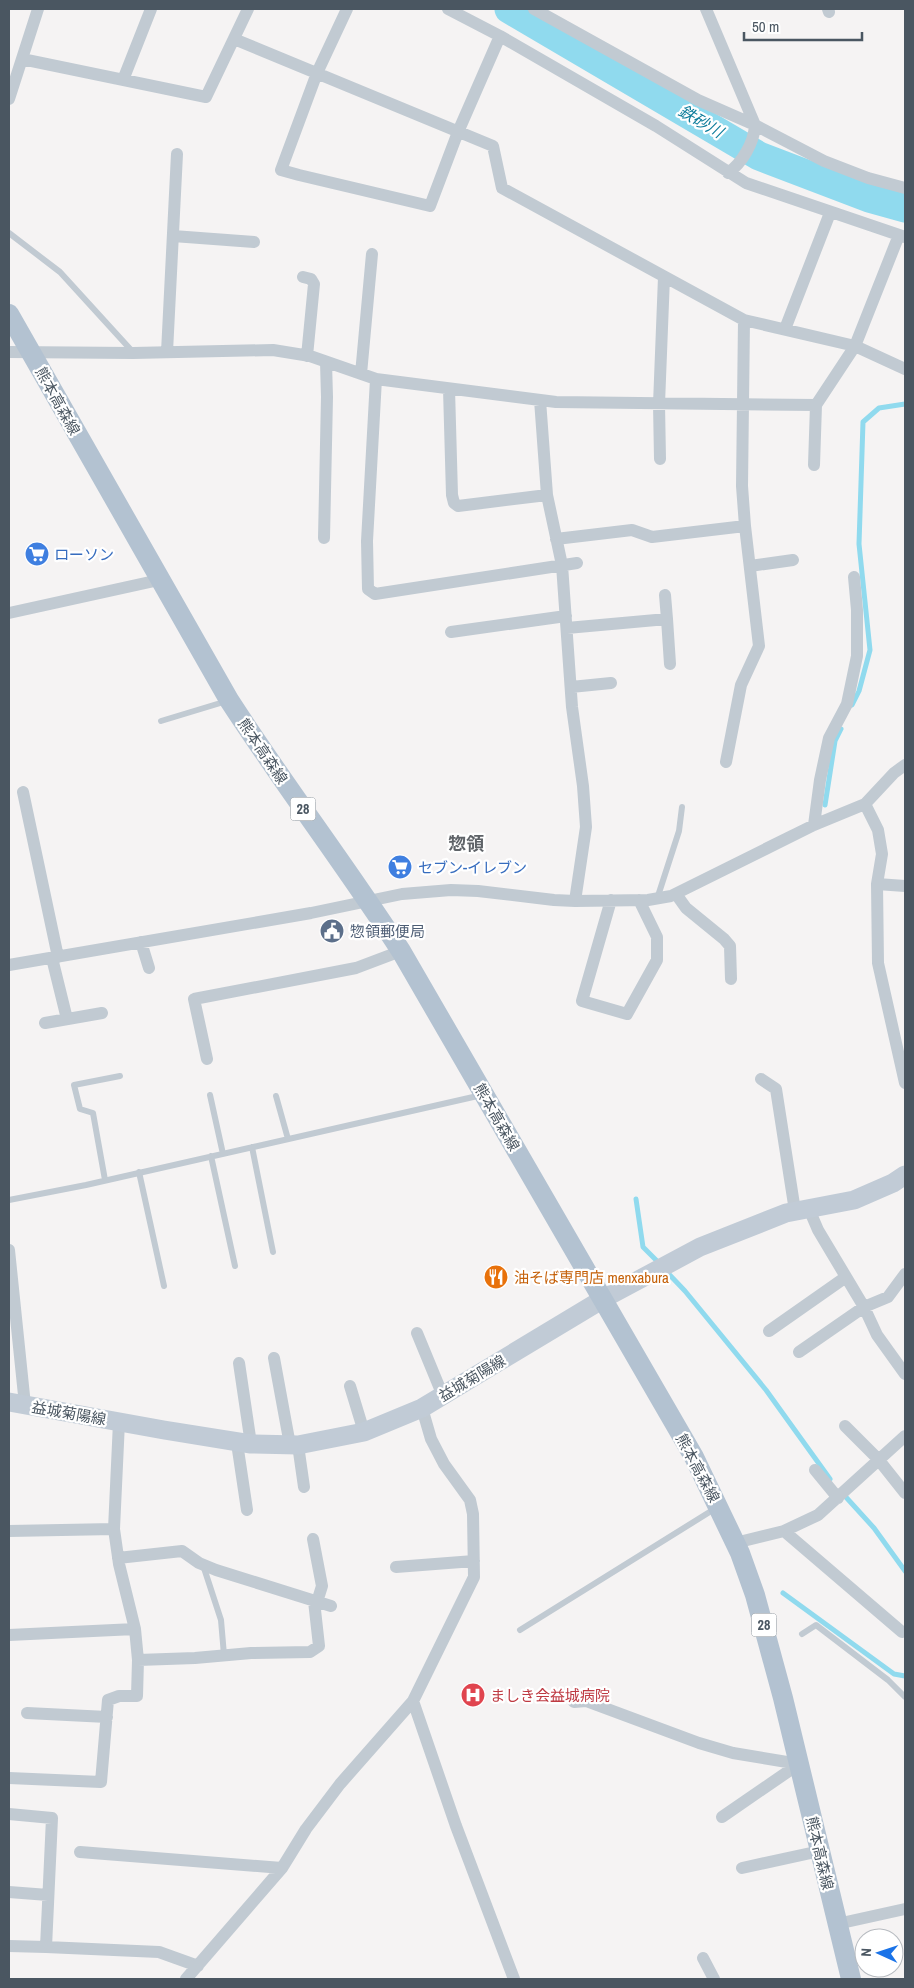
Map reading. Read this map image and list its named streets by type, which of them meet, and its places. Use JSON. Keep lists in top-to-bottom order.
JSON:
{
  "streets": {
    "main road": ["熊本高森線", "28", "益城菊陽線"]
  },
  "crossings": [
    ["熊本高森線", "益城菊陽線"]
  ],
  "districts": ["惣領"],
  "water": ["鉄砂川"],
  "places": {
    "supermarket": ["ローソン", "セブン-イレブン"],
    "public building": ["惣領郵便局"],
    "restaurant": ["油そば専門店 menxabura"],
    "hospital": ["ましき会益城病院"]
  },
  "scale_bar": "50 m",
  "north": "left"
}
